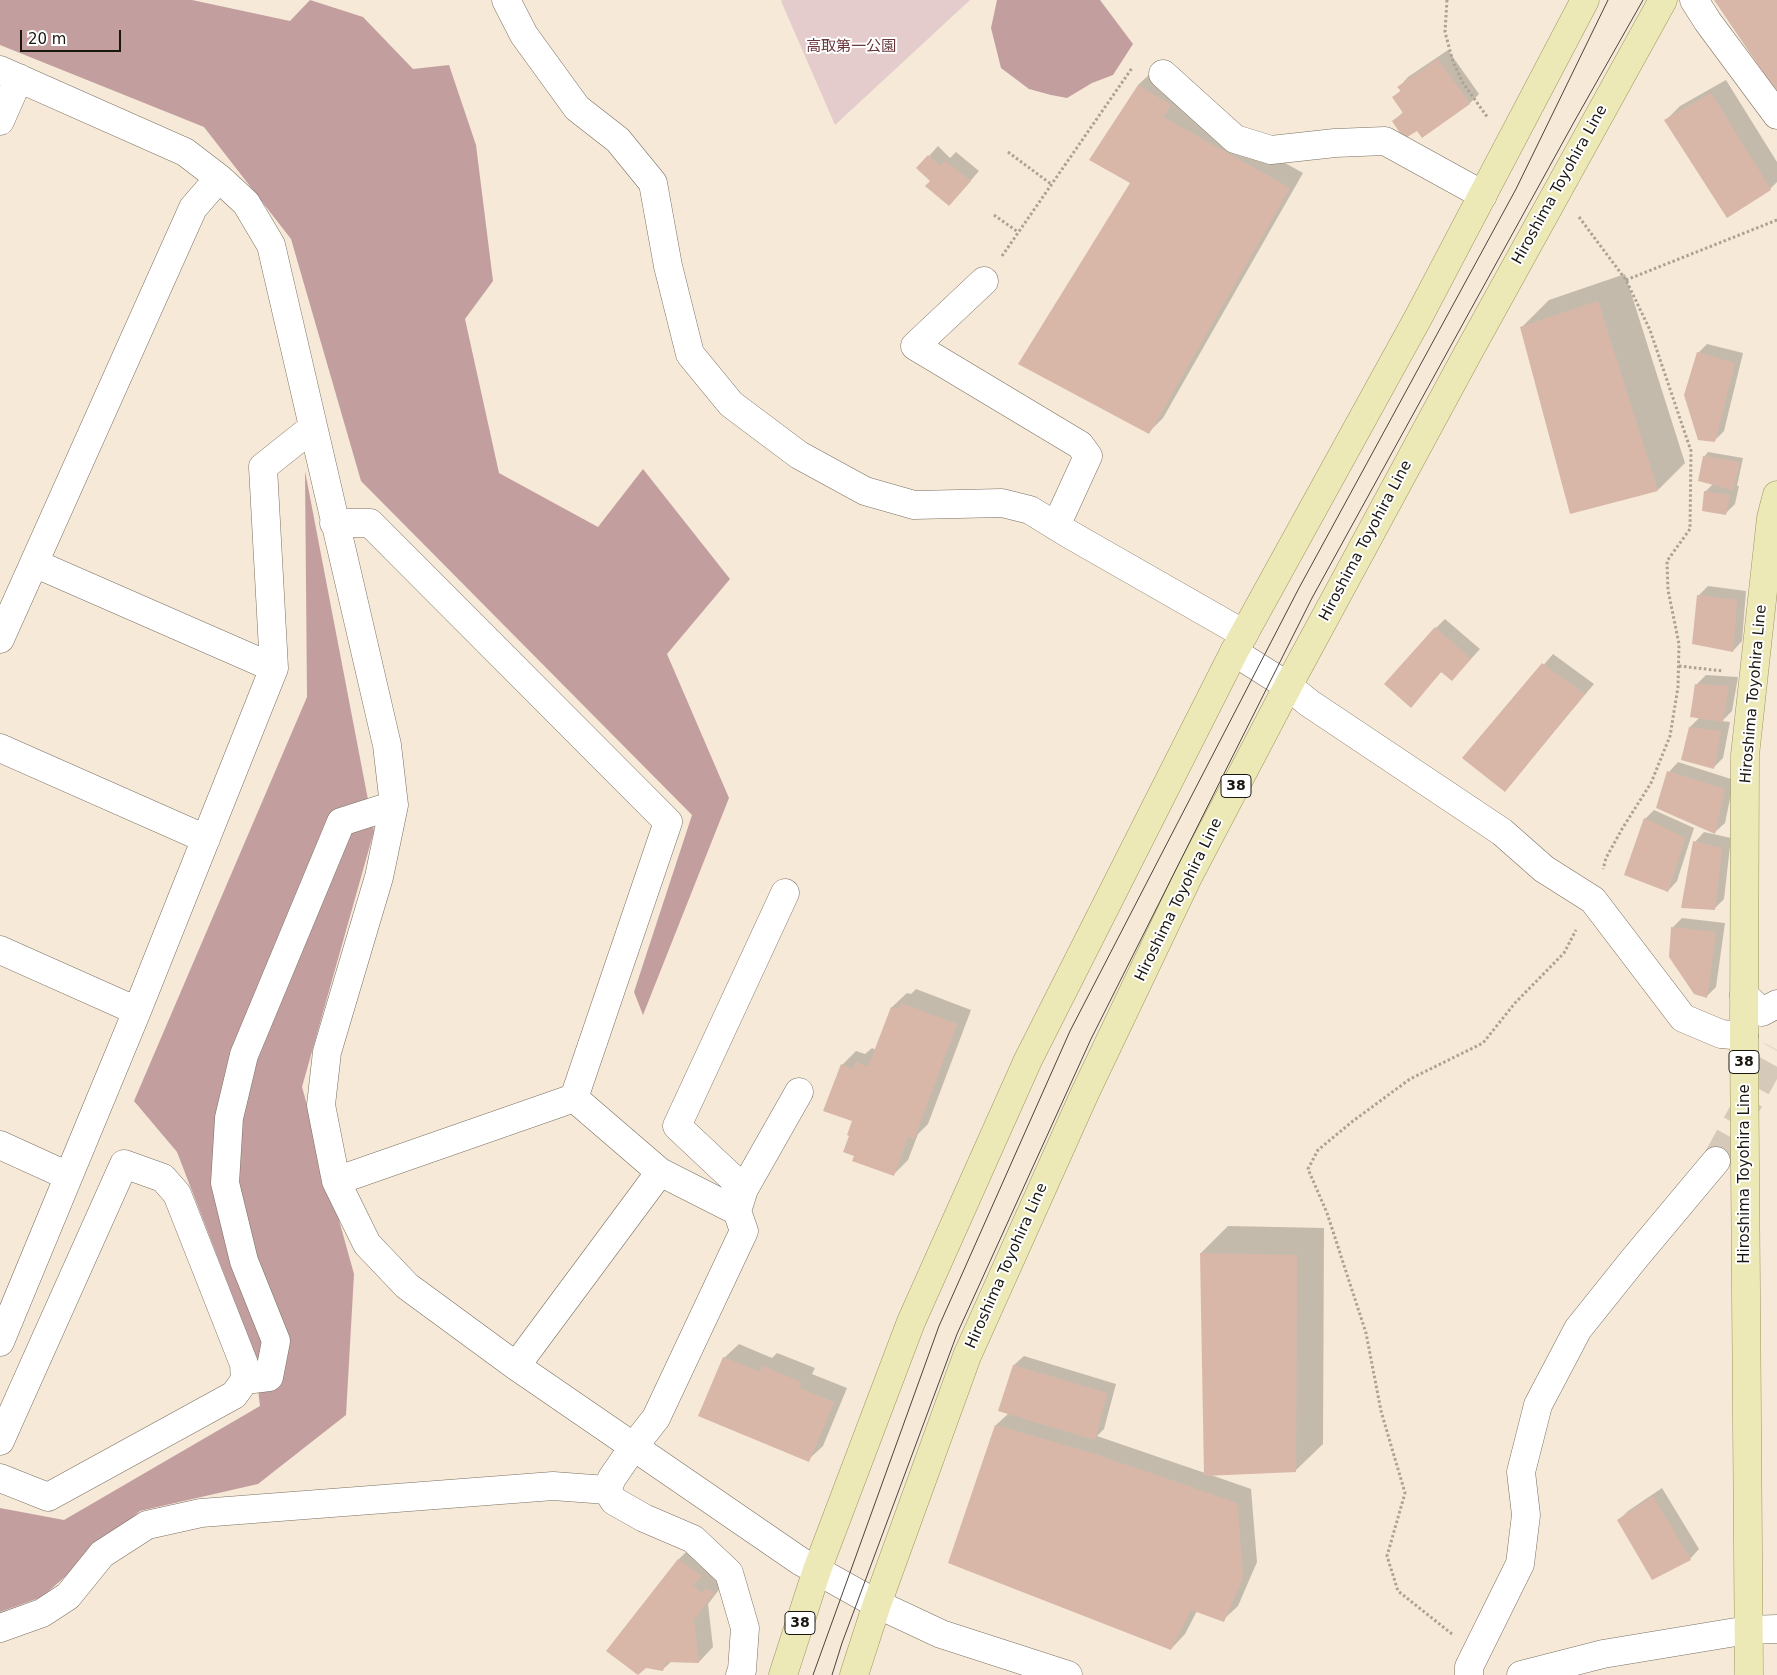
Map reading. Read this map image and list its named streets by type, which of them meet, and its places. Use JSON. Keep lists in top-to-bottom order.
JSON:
{
  "streets": {
    "main road": ["Hiroshima Toyohira Line", "38"]
  },
  "parks": ["高取第一公園"],
  "scale_bar": "20 m"
}
